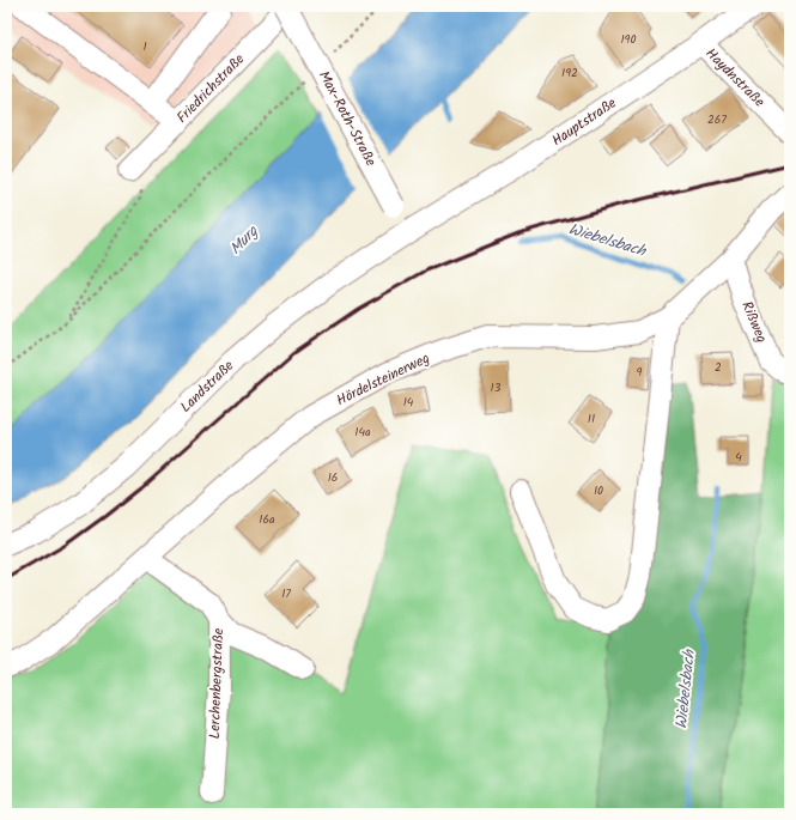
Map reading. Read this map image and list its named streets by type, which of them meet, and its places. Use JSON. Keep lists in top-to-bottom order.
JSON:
{
  "streets": {
    "street": [
      "Haydnstraße",
      "Friedrichstraße",
      "Max-Roth-Straße",
      "Hauptstraße",
      "Rißweg",
      "Hördelsteinerweg",
      "Landstraße",
      "Lerchenbergstraße"
    ]
  },
  "crossings": [
    ["Haydnstraße", "Hauptstraße"],
    ["Max-Roth-Straße", "Hauptstraße"],
    ["Max-Roth-Straße", "Landstraße"],
    ["Hauptstraße", "Landstraße"],
    ["Rißweg", "Hördelsteinerweg"],
    ["Hördelsteinerweg", "Lerchenbergstraße"]
  ],
  "water": ["Murg", "Wiebelsbach"],
  "house_numbers": [
    "190",
    "1",
    "192",
    "267",
    "2",
    "9",
    "13",
    "14",
    "11",
    "14a",
    "4",
    "16",
    "10",
    "16a",
    "17"
  ]
}
